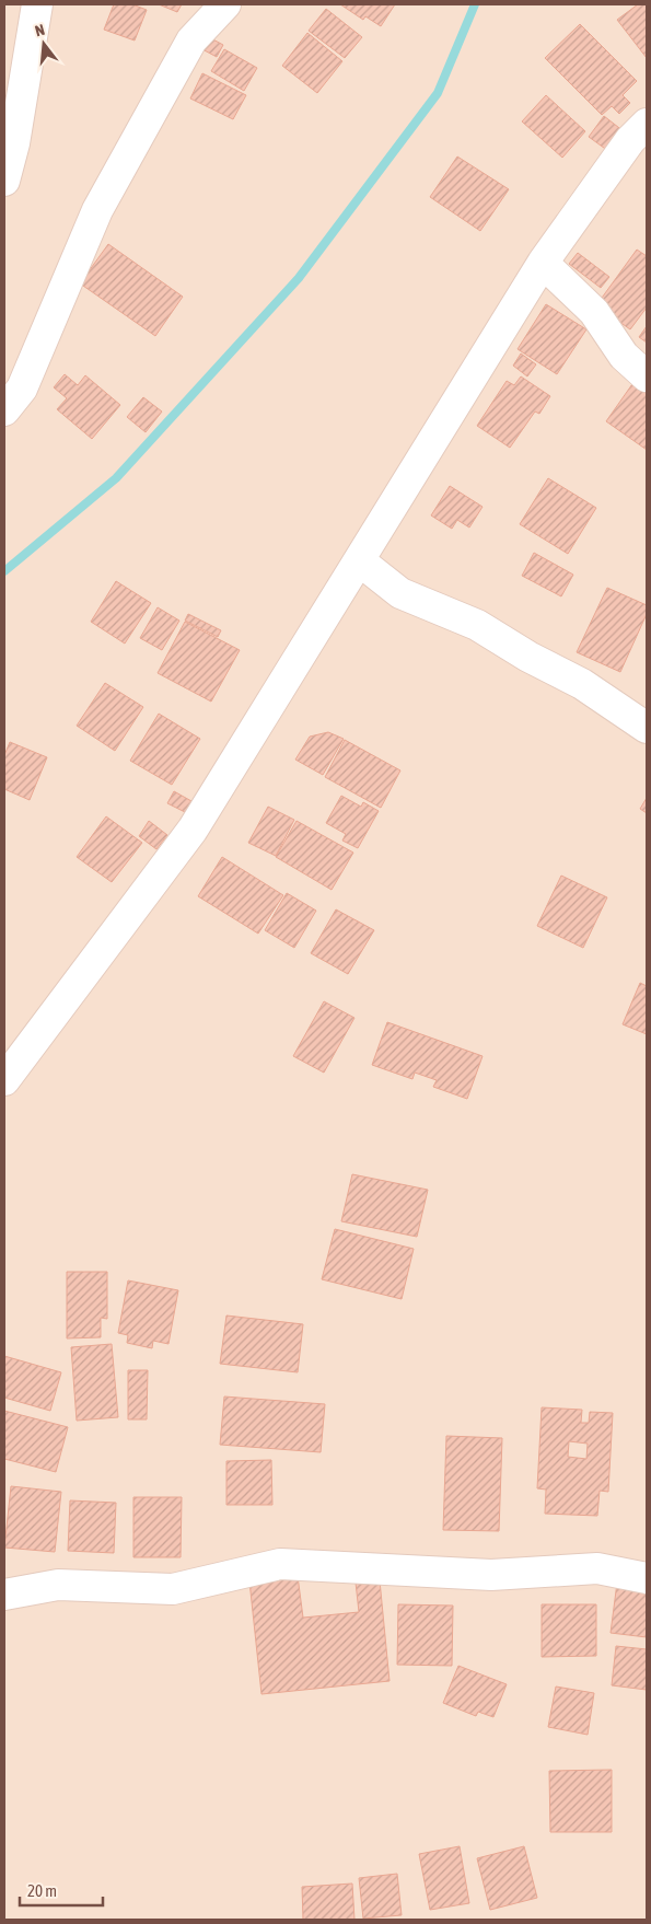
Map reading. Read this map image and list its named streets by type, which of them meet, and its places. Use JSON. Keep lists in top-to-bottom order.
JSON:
{
  "scale_bar": "20 m",
  "north": "top"
}
